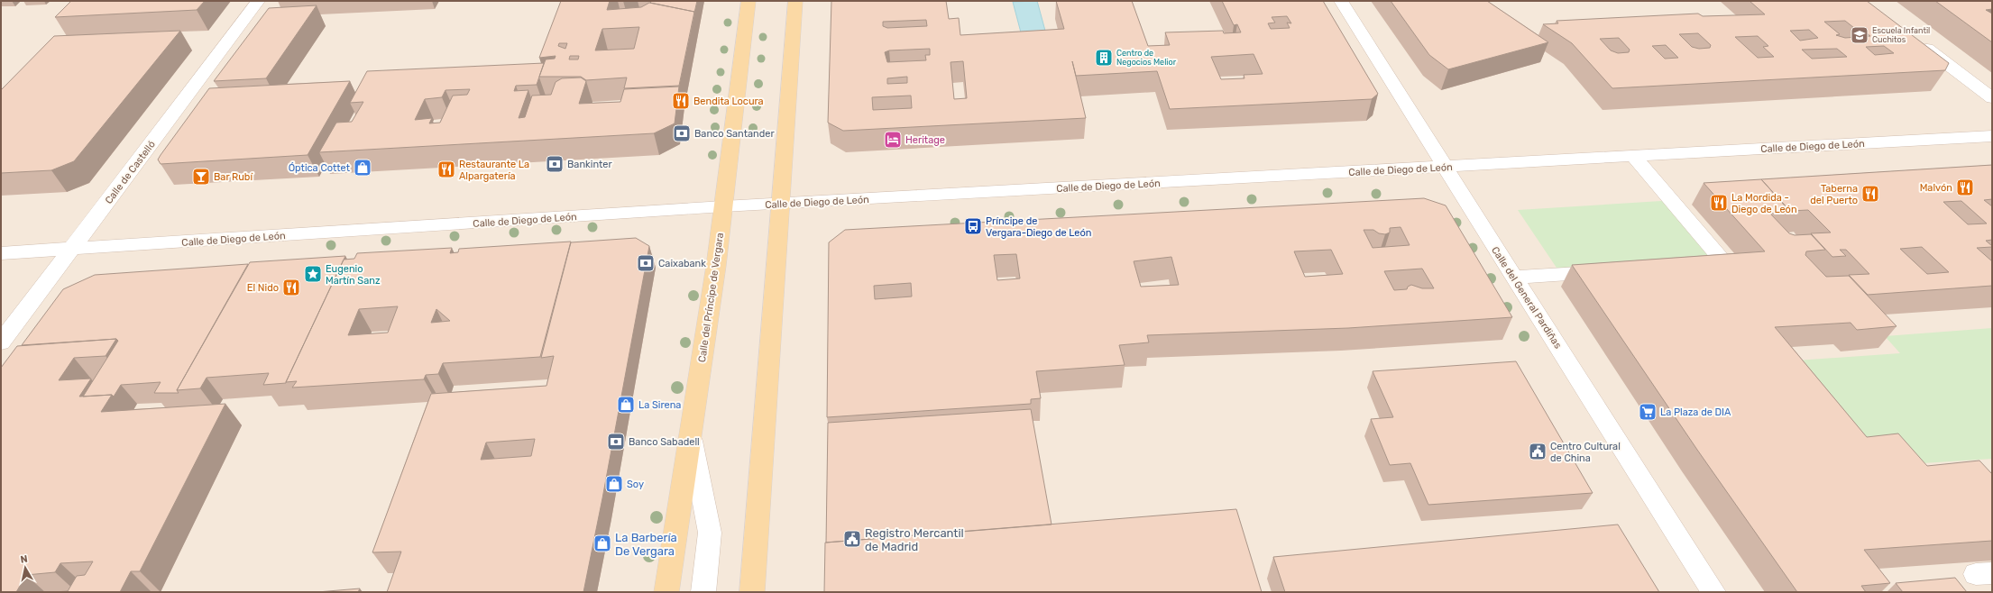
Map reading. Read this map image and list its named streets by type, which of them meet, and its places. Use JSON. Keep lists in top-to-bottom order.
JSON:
{
  "streets": {
    "main road": ["Calle del Príncipe de Vergara"],
    "street": ["Calle de Diego de León", "Calle de Castelló", "Calle del General Pardiñas"]
  },
  "crossings": [
    ["Calle de Diego de León", "Calle de Castelló"],
    ["Calle de Diego de León", "Calle del Príncipe de Vergara"],
    ["Calle de Diego de León", "Calle del General Pardiñas"]
  ],
  "places": {
    "school or university": ["Escuela Infantil Cuchitos"],
    "building": ["Centro de Negocios Melior"],
    "restaurant": [
      "Bendita Locura",
      "Restaurante La Alpargatería",
      "Malvón",
      "Taberna del Puerto",
      "La Mordida - Diego de León",
      "El Nido"
    ],
    "bank": [
      "Banco Santander",
      "Bankinter",
      "Caixabank",
      "Banco Sabadell"
    ],
    "hotel": ["Heritage"],
    "shop": [
      "Óptica Cottet",
      "La Sirena",
      "Soy",
      "La Barbería De Vergara"
    ],
    "bar": ["Bar Rubí"],
    "bus stop": ["Príncipe de Vergara-Diego de León"],
    "place": ["Eugenio Martín Sanz"],
    "supermarket": ["La Plaza de DIA"],
    "public building": ["Centro Cultural de China", "Registro Mercantil de Madrid"]
  },
  "north": "top"
}
